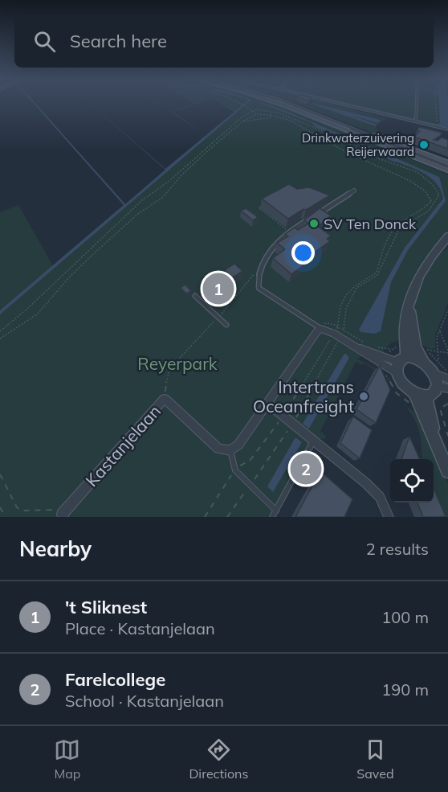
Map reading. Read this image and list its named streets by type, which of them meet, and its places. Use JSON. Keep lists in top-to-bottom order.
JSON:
{
  "streets": {
    "street": ["Kastanjelaan"]
  },
  "parks": ["Reyerpark"],
  "places": ["Drinkwaterzuivering Reijerwaard", "SV Ten Donck", "Intertrans Oceanfreight"],
  "page": {
    "search": "Search here",
    "pins": ["1", "2"],
    "heading": ["Nearby", "2 results"],
    "list": [
      {
        "mark": "1",
        "name": "'t Sliknest",
        "note": "Place · Kastanjelaan",
        "value": "100 m"
      },
      {
        "mark": "2",
        "name": "Farelcollege",
        "note": "School · Kastanjelaan",
        "value": "190 m"
      }
    ],
    "nav": ["Map", "Directions", "Saved"]
  }
}
